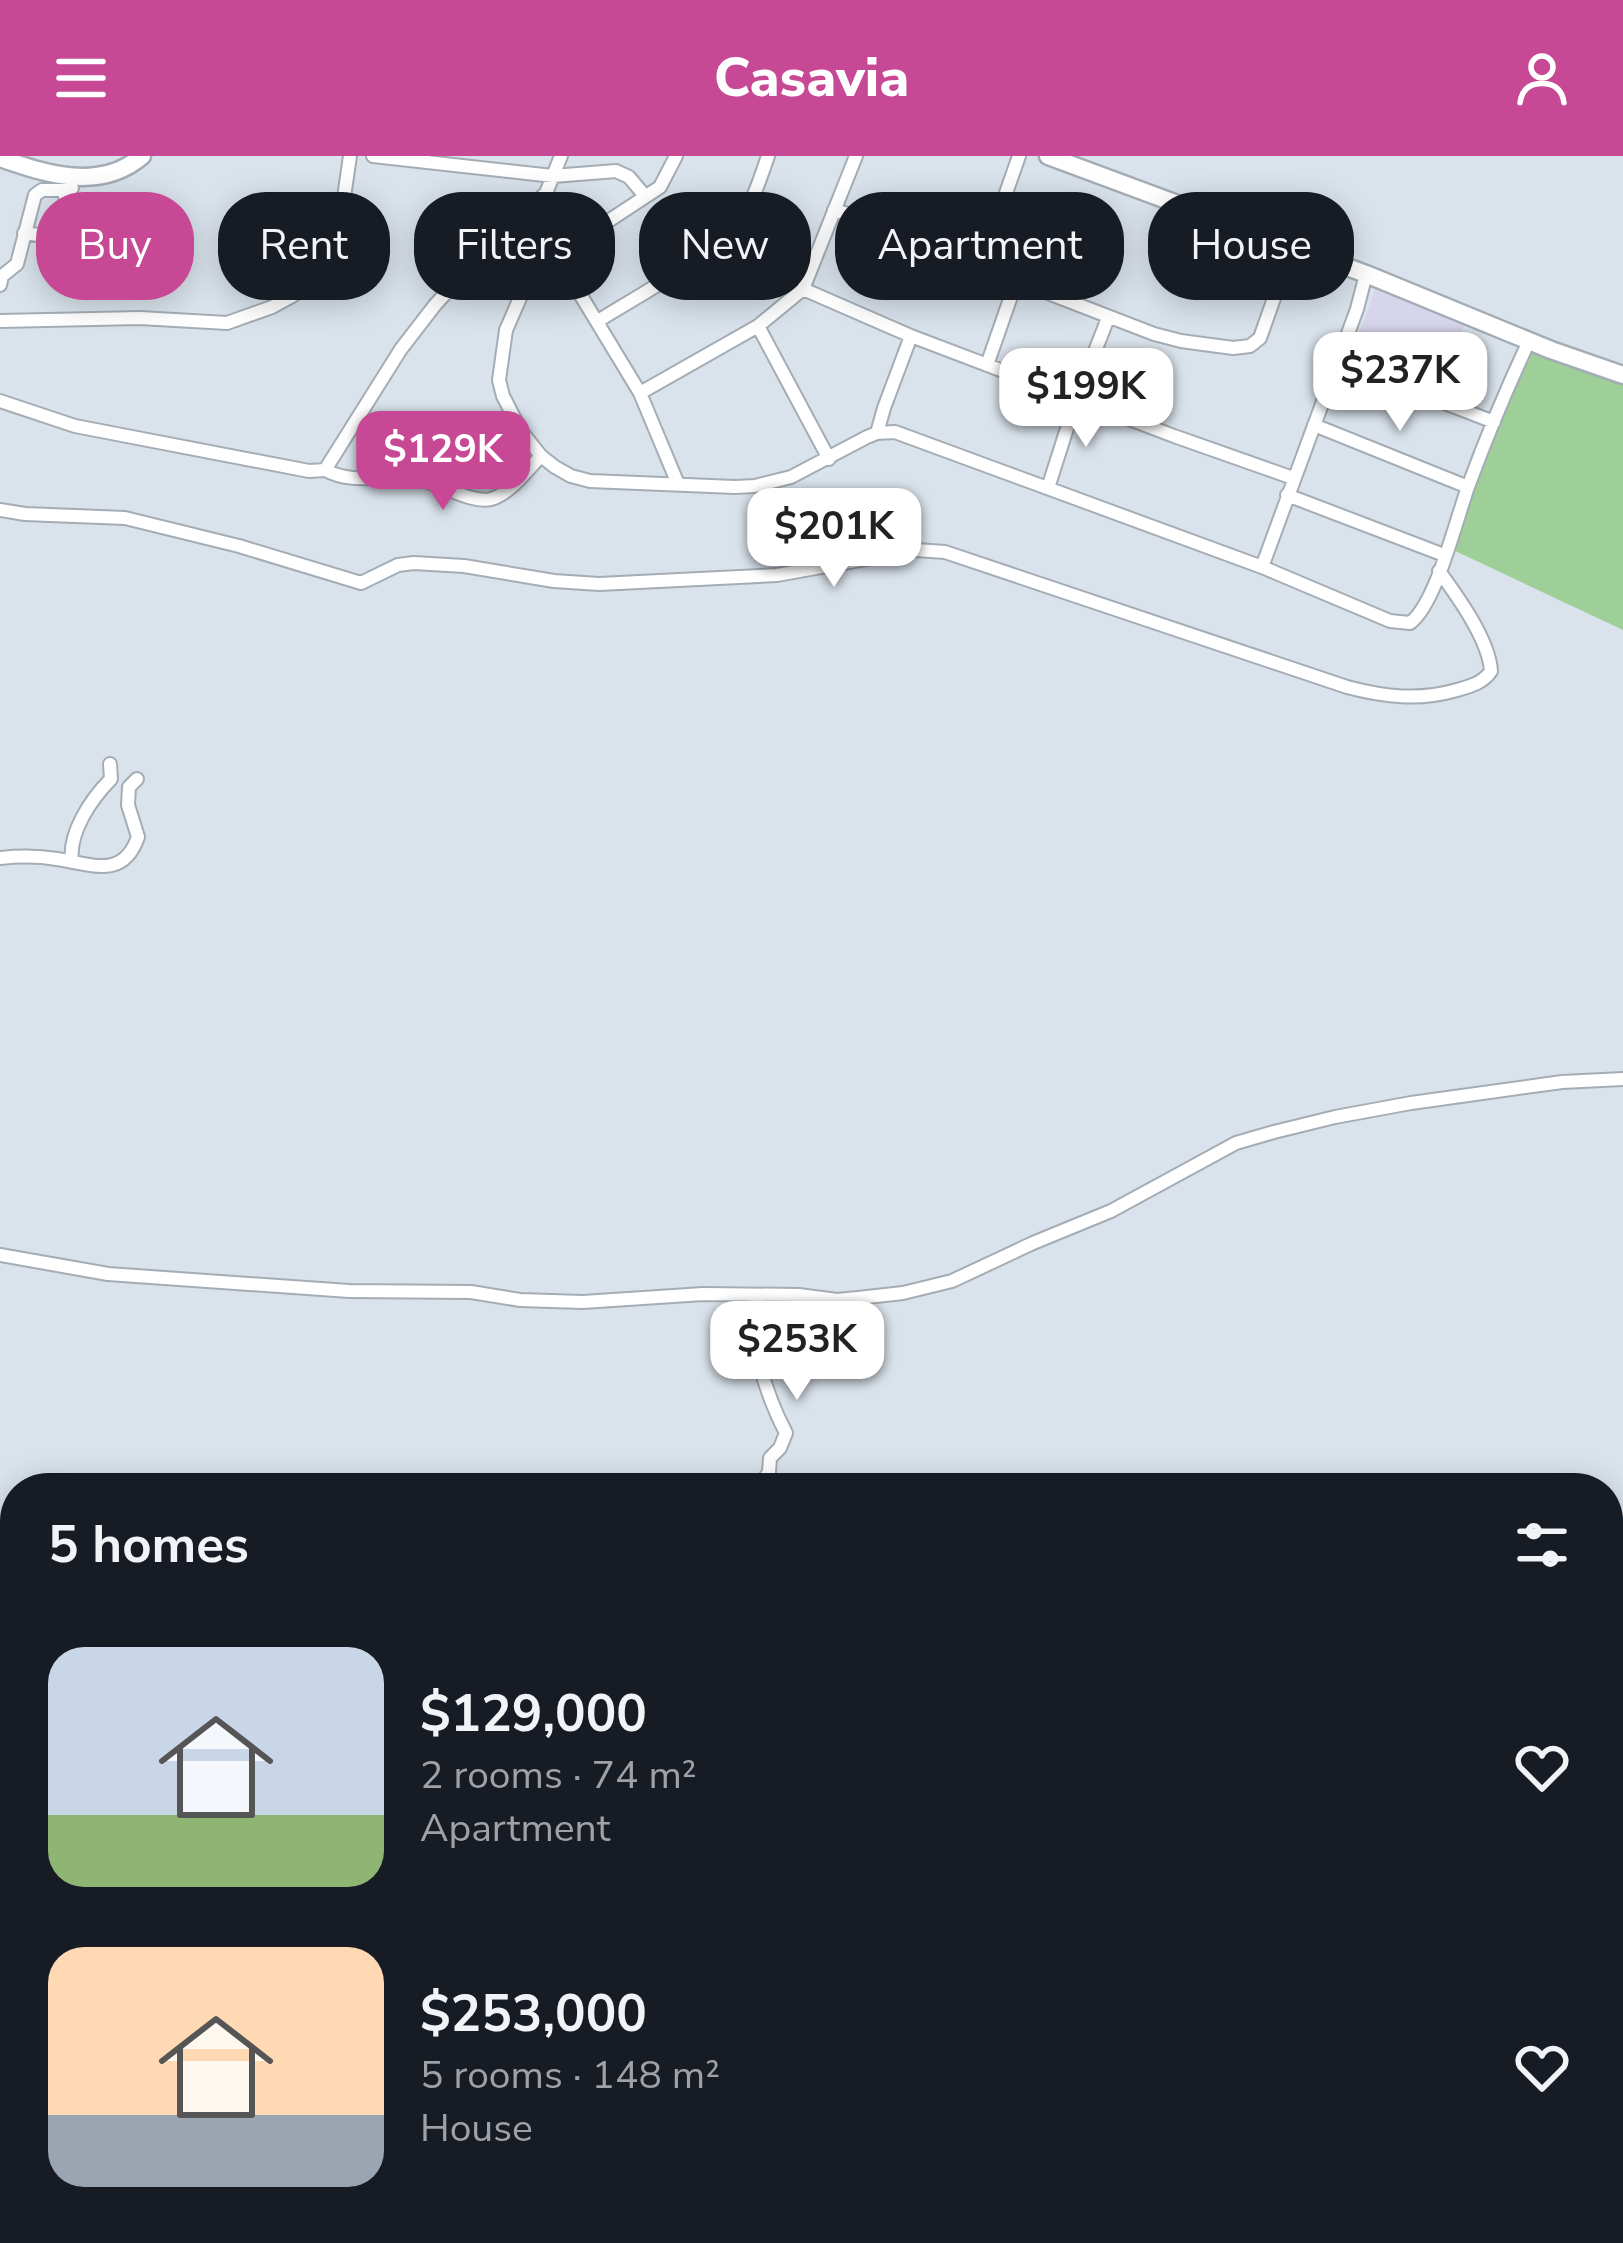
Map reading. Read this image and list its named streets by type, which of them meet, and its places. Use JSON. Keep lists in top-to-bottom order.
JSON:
{
  "page": {
    "header": "Casavia",
    "chip": [
      "Buy",
      "Rent",
      "Filters",
      "New",
      "Apartment",
      "House"
    ],
    "price": [
      "$237K",
      "$199K",
      "$129K",
      "$201K",
      "$253K"
    ],
    "heading": "5 homes",
    "list": [
      {
        "name": "$129,000",
        "note": "2 rooms · 74 m² · Apartment"
      },
      {
        "name": "$253,000",
        "note": "5 rooms · 148 m² · House"
      }
    ]
  }
}
